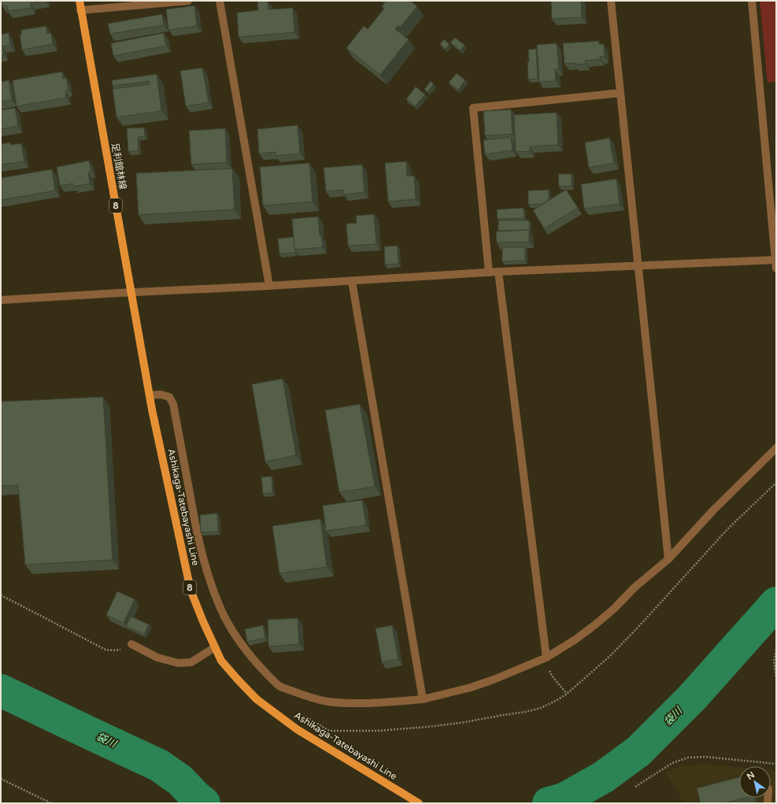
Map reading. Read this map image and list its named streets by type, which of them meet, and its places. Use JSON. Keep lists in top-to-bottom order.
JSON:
{
  "streets": {
    "main road": ["足利館林線", "8", "Ashikaga-Tatebayashi Line"]
  },
  "crossings": [
    ["足利館林線", "Ashikaga-Tatebayashi Line"]
  ],
  "water": ["袋川"],
  "north": "top left"
}
